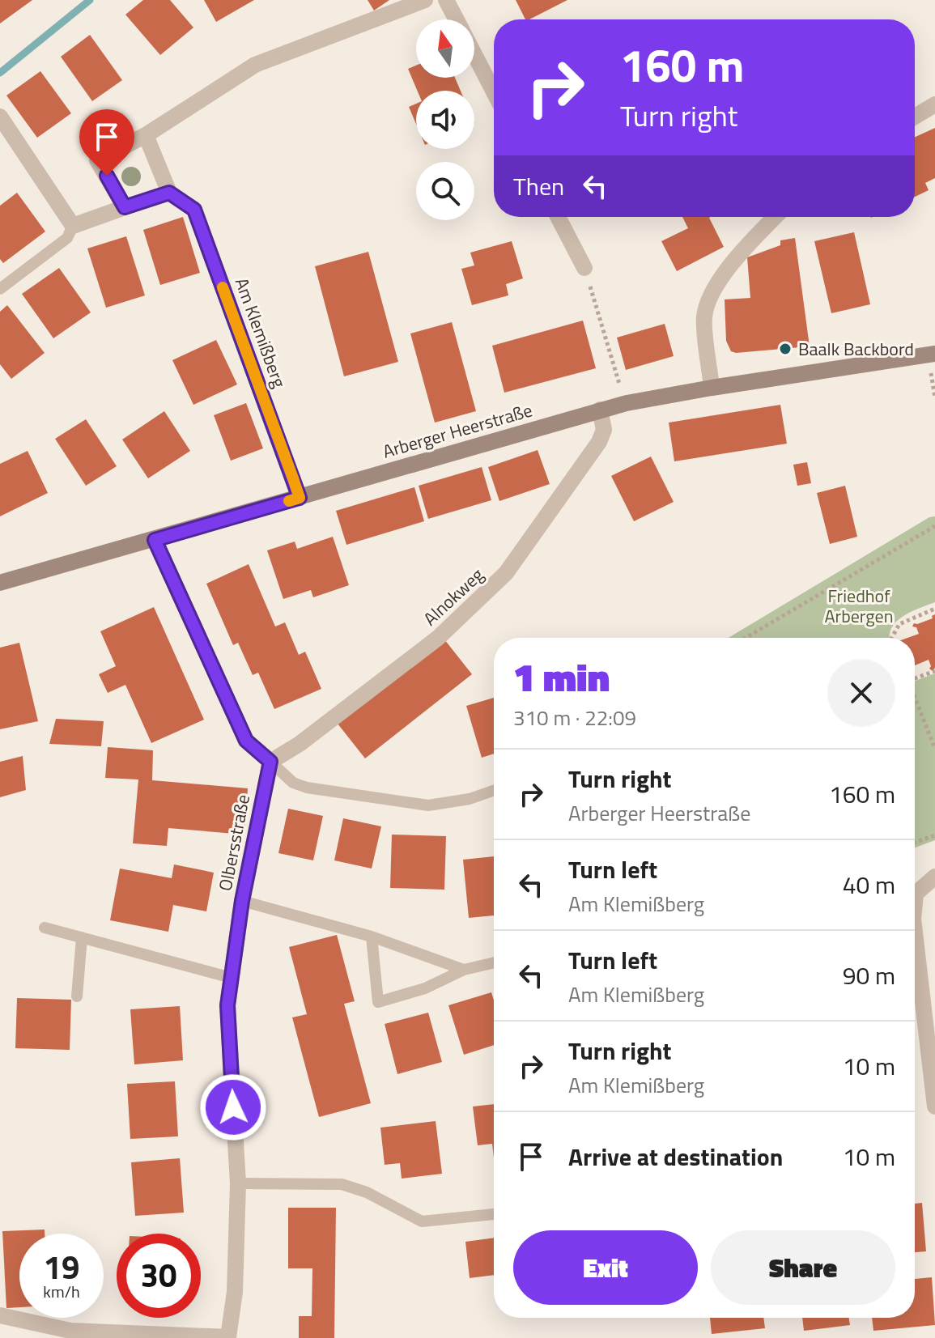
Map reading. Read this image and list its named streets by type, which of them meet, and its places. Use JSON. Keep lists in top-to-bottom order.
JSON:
{
  "streets": {
    "main road": ["Arberger Heerstraße"],
    "street": ["Am Klemißberg", "Alnokweg", "Olbersstraße"]
  },
  "crossings": [
    ["Am Klemißberg", "Arberger Heerstraße"],
    ["Arberger Heerstraße", "Alnokweg"],
    ["Alnokweg", "Olbersstraße"]
  ],
  "parks": ["Friedhof Arbergen"],
  "places": ["Baalk Backbord"],
  "north": "top",
  "page": {
    "turn": ["160 m", "Turn right"],
    "then": "Then",
    "heading": ["1 min", "310 m · 22:09"],
    "list": [
      {
        "name": "Turn right",
        "note": "Arberger Heerstraße",
        "value": "160 m"
      },
      {
        "name": "Turn left",
        "note": "Am Klemißberg",
        "value": "40 m"
      },
      {
        "name": "Turn left",
        "note": "Am Klemißberg",
        "value": "90 m"
      },
      {
        "name": "Turn right",
        "note": "Am Klemißberg",
        "value": "10 m"
      },
      {
        "name": "Arrive at destination",
        "value": "10 m"
      }
    ],
    "buttons": ["Exit", "Share"],
    "speed": "19 km/h",
    "limit": "30"
  }
}
